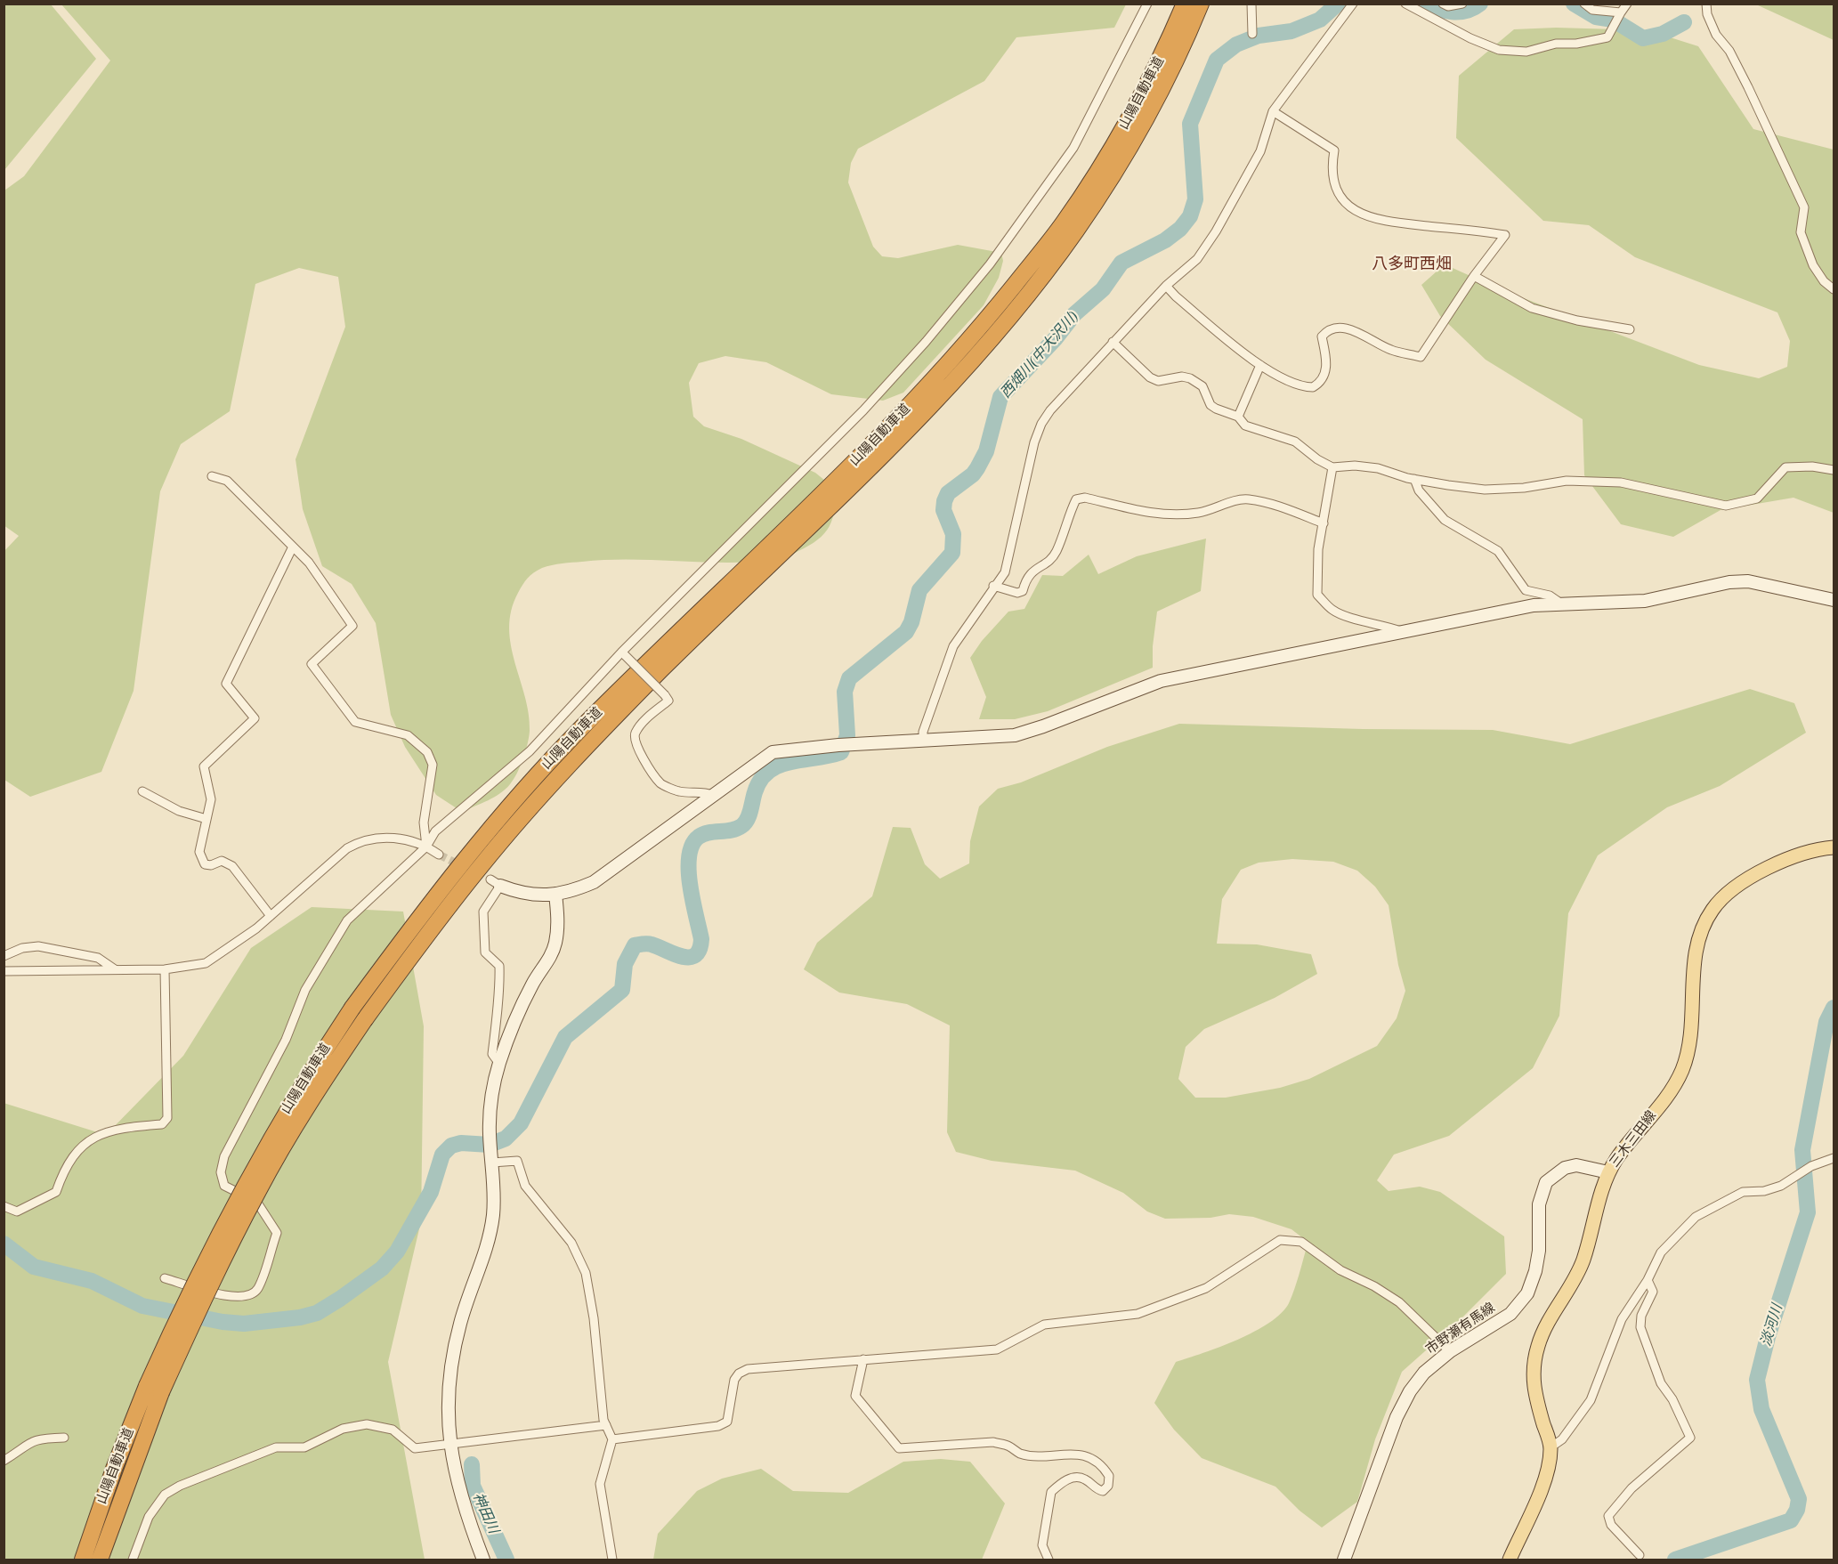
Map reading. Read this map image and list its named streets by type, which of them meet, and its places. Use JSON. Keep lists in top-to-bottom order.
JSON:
{
  "streets": {
    "highway": ["山陽自動車道"],
    "main road": ["三木三田線"],
    "street": ["市野瀬有馬線"]
  },
  "crossings": [
    ["三木三田線", "市野瀬有馬線"]
  ],
  "districts": ["八多町西畑"],
  "water": ["西畑川(中大沢川)", "淡河川", "神田川"]
}
